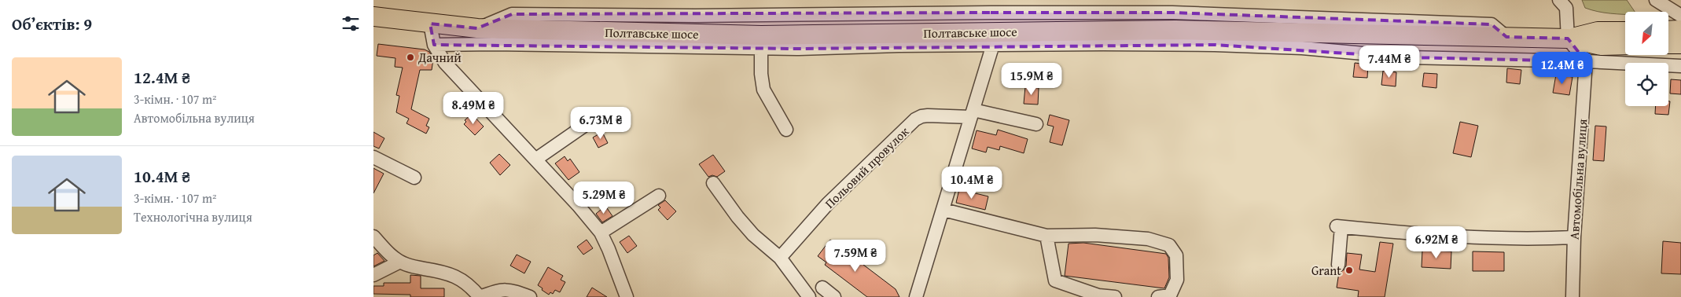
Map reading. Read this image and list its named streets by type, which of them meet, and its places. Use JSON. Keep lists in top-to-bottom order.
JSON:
{
  "streets": {
    "highway": ["Полтавське шосе"],
    "street": ["Польовий провулок", "Автомобільна вулиця"]
  },
  "places": ["Дачний", "Grant"],
  "north": "bottom left",
  "page": {
    "heading": "Об’єктів: 9",
    "price": [
      "7.44M ₴",
      "12.4M ₴",
      "15.9M ₴",
      "8.49M ₴",
      "6.73M ₴",
      "10.4M ₴",
      "5.29M ₴",
      "6.92M ₴",
      "7.59M ₴"
    ],
    "list": [
      {
        "name": "12.4M ₴",
        "note": "3-кімн. · 107 m² · Автомобільна вулиця"
      },
      {
        "name": "10.4M ₴",
        "note": "3-кімн. · 107 m² · Технологічна вулиця"
      }
    ]
  }
}
